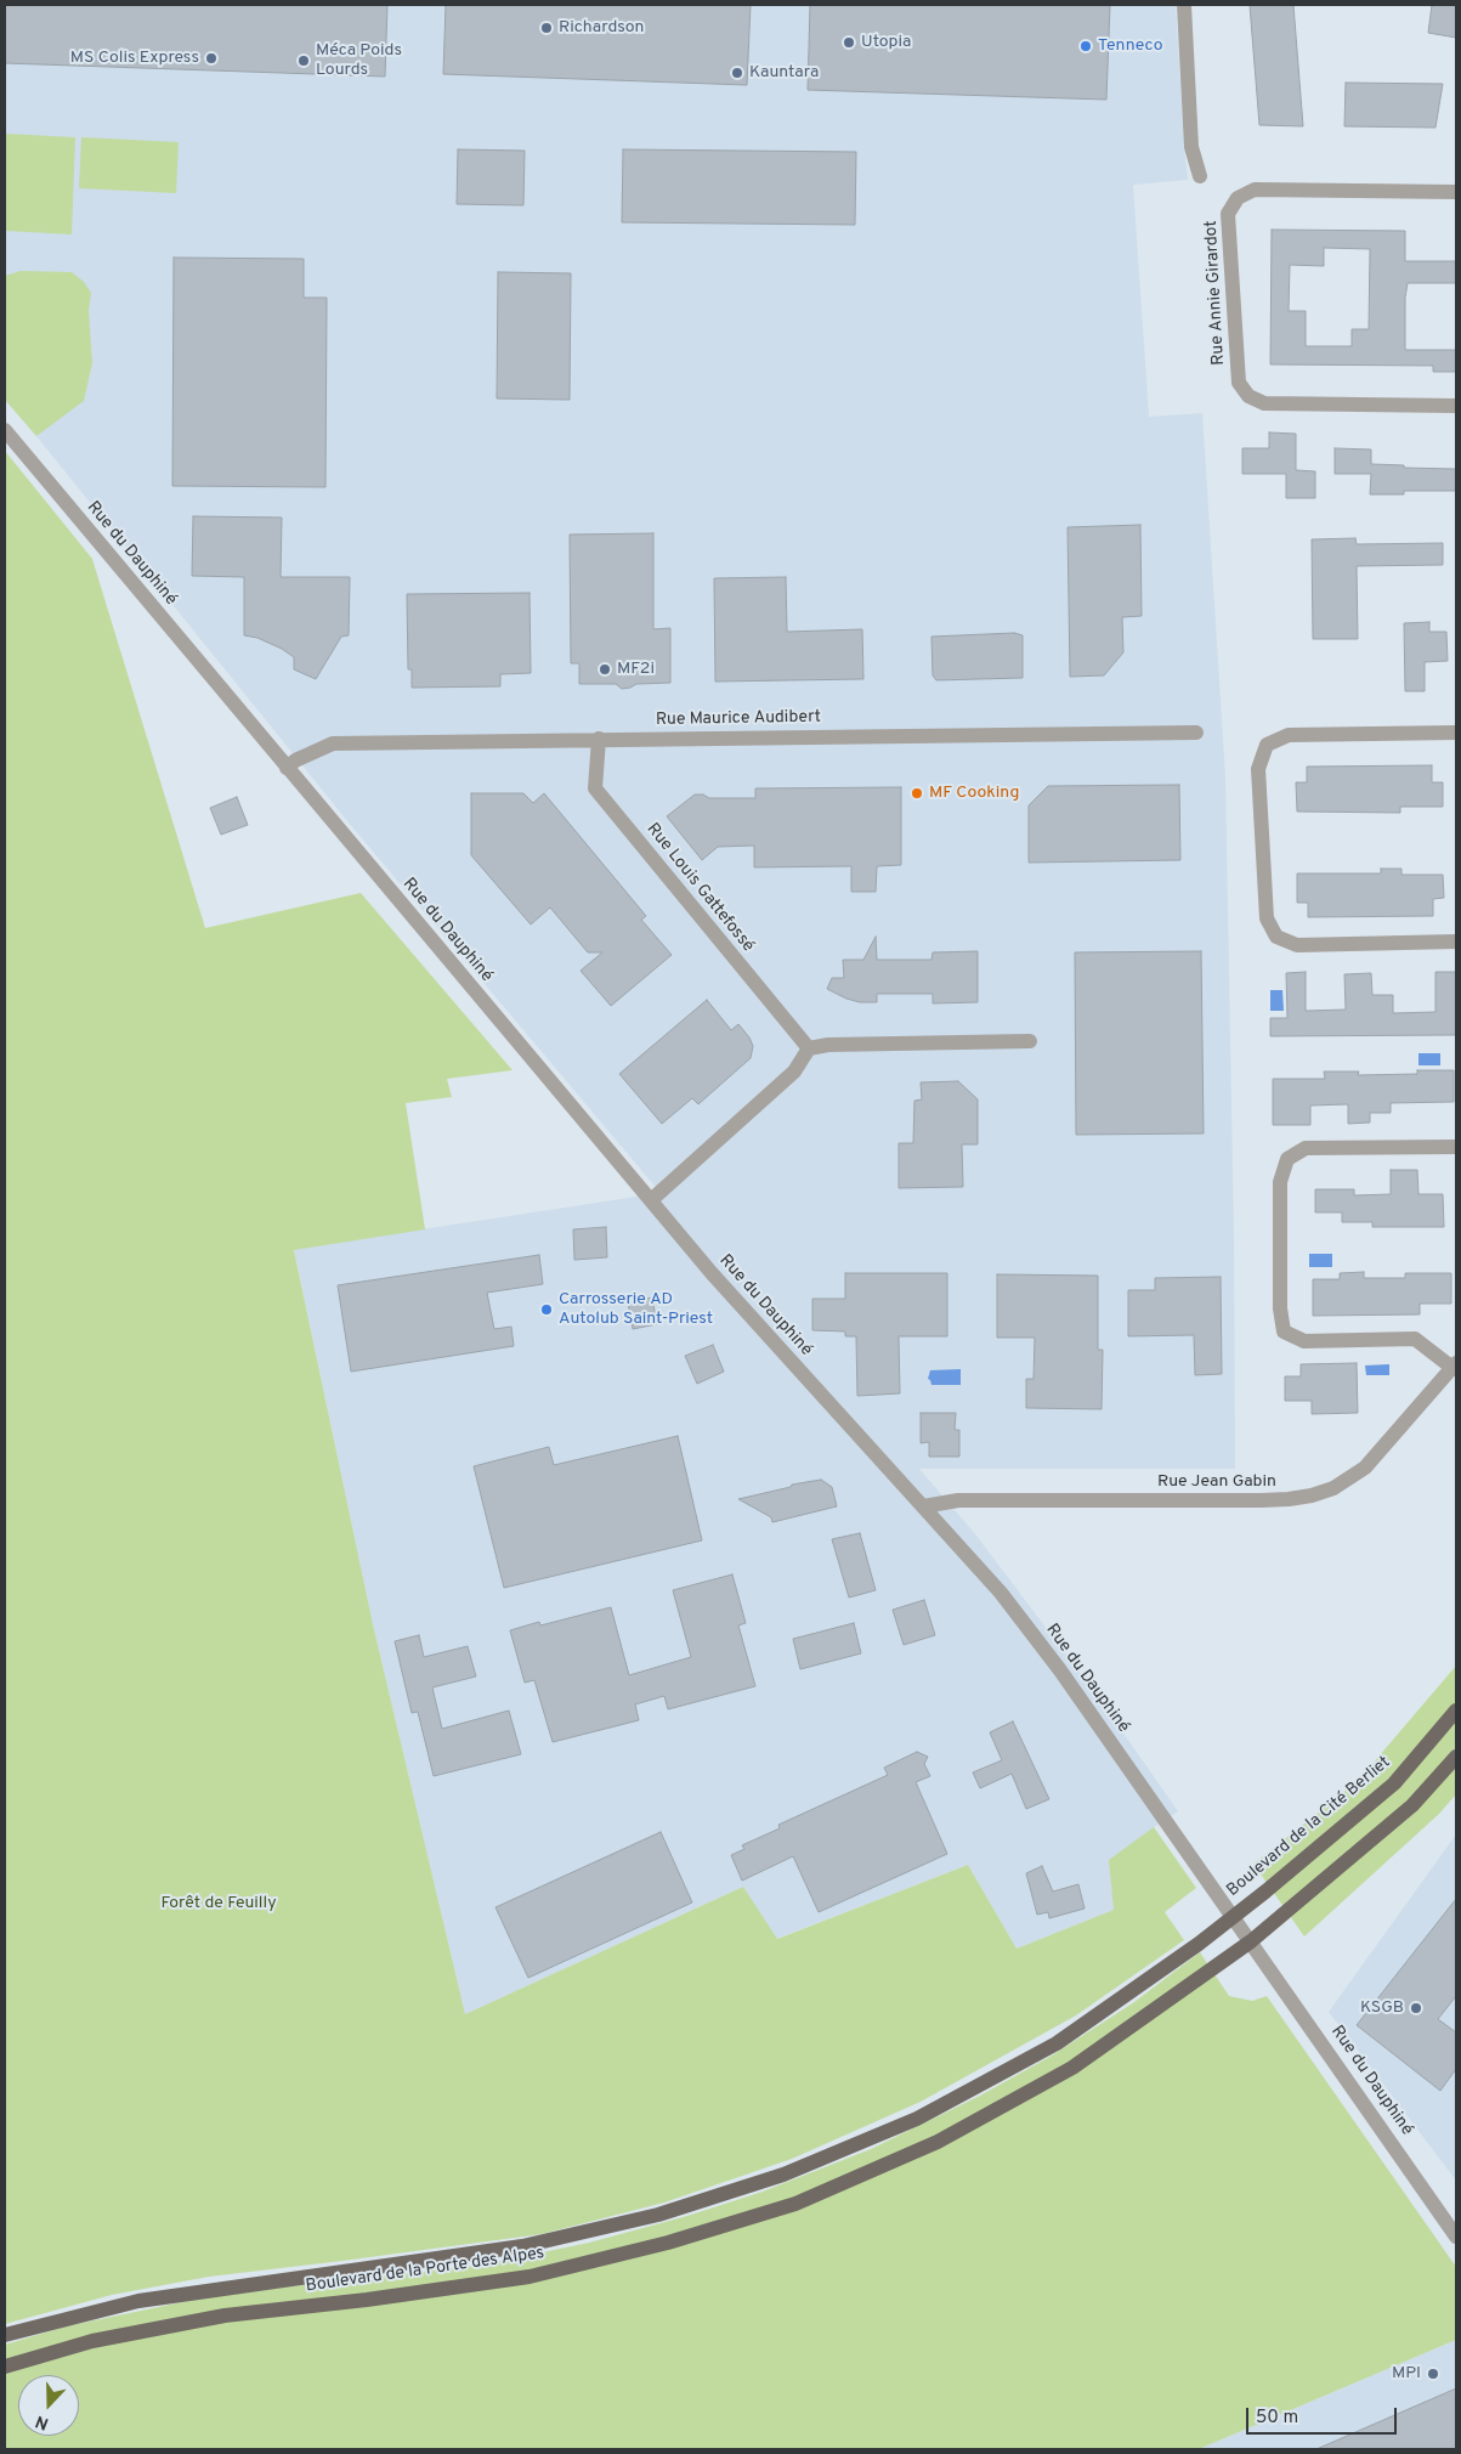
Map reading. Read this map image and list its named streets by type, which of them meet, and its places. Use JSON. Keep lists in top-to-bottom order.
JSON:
{
  "streets": {
    "main road": ["Boulevard de la Cité Berliet", "Boulevard de la Porte des Alpes"],
    "street": [
      "Rue Annie Girardot",
      "Rue du Dauphiné",
      "Rue Maurice Audibert",
      "Rue Louis Gattefossé",
      "Rue Jean Gabin"
    ]
  },
  "crossings": [
    ["Rue du Dauphiné", "Rue Maurice Audibert"],
    ["Rue du Dauphiné", "Rue Jean Gabin"],
    ["Rue du Dauphiné", "Boulevard de la Cité Berliet"],
    ["Rue du Dauphiné", "Boulevard de la Porte des Alpes"],
    ["Rue Maurice Audibert", "Rue Louis Gattefossé"],
    ["Boulevard de la Cité Berliet", "Boulevard de la Porte des Alpes"]
  ],
  "parks": ["Forêt de Feuilly"],
  "places": [
    "Richardson",
    "Utopia",
    "Tenneco",
    "MS Colis Express",
    "Méca Poids Lourds",
    "Kauntara",
    "MF2i",
    "MF Cooking",
    "Carrosserie AD Autolub Saint-Priest",
    "KSGB",
    "MPI"
  ],
  "scale_bar": "50 m",
  "north": "bottom"
}
